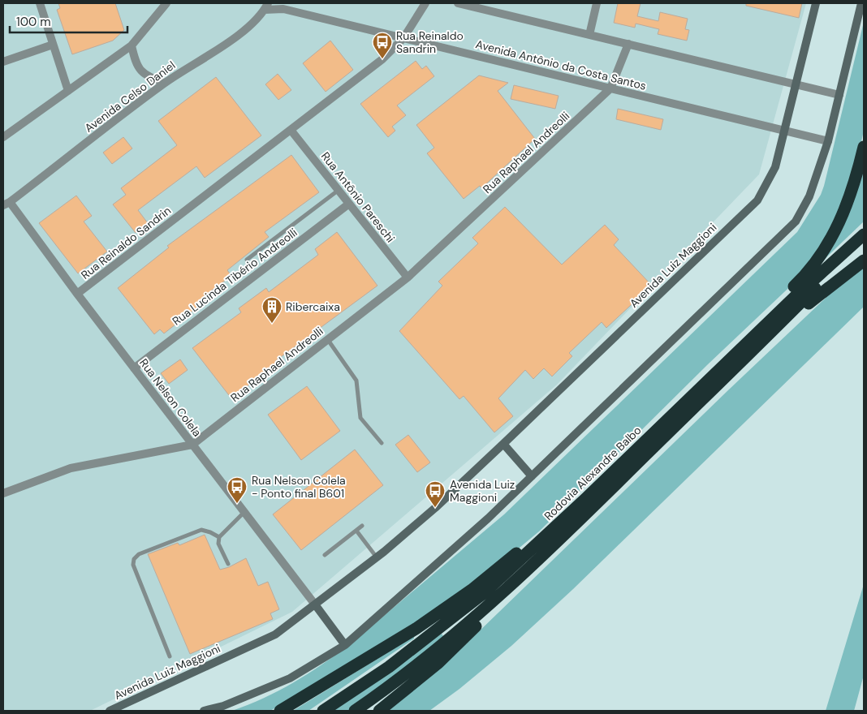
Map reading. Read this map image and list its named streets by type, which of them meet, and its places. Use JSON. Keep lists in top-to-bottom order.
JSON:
{
  "streets": {
    "highway": ["Rodovia Alexandre Balbo"],
    "street": [
      "Avenida Antônio da Costa Santos",
      "Avenida Celso Daniel",
      "Rua Raphael Andreolli",
      "Rua Antônio Pareschi",
      "Rua Reinaldo Sandrin",
      "Avenida Luiz Maggioni",
      "Rua Lucinda Tibério Andreolli",
      "Rua Nelson Colela"
    ]
  },
  "crossings": [
    ["Avenida Antônio da Costa Santos", "Avenida Celso Daniel"],
    ["Avenida Antônio da Costa Santos", "Rua Raphael Andreolli"],
    ["Avenida Antônio da Costa Santos", "Rua Reinaldo Sandrin"],
    ["Avenida Antônio da Costa Santos", "Avenida Luiz Maggioni"],
    ["Avenida Celso Daniel", "Rua Nelson Colela"],
    ["Rua Raphael Andreolli", "Rua Antônio Pareschi"],
    ["Rua Raphael Andreolli", "Rua Nelson Colela"],
    ["Rua Antônio Pareschi", "Rua Reinaldo Sandrin"],
    ["Rua Antônio Pareschi", "Rua Lucinda Tibério Andreolli"],
    ["Rua Reinaldo Sandrin", "Rua Nelson Colela"],
    ["Avenida Luiz Maggioni", "Rua Nelson Colela"],
    ["Rua Lucinda Tibério Andreolli", "Rua Nelson Colela"]
  ],
  "places": {
    "bus stop": ["Rua Reinaldo Sandrin", "Rua Nelson Colela - Ponto final B601", "Avenida Luiz Maggioni"],
    "building": ["Ribercaixa"]
  },
  "scale_bar": "100 m"
}
